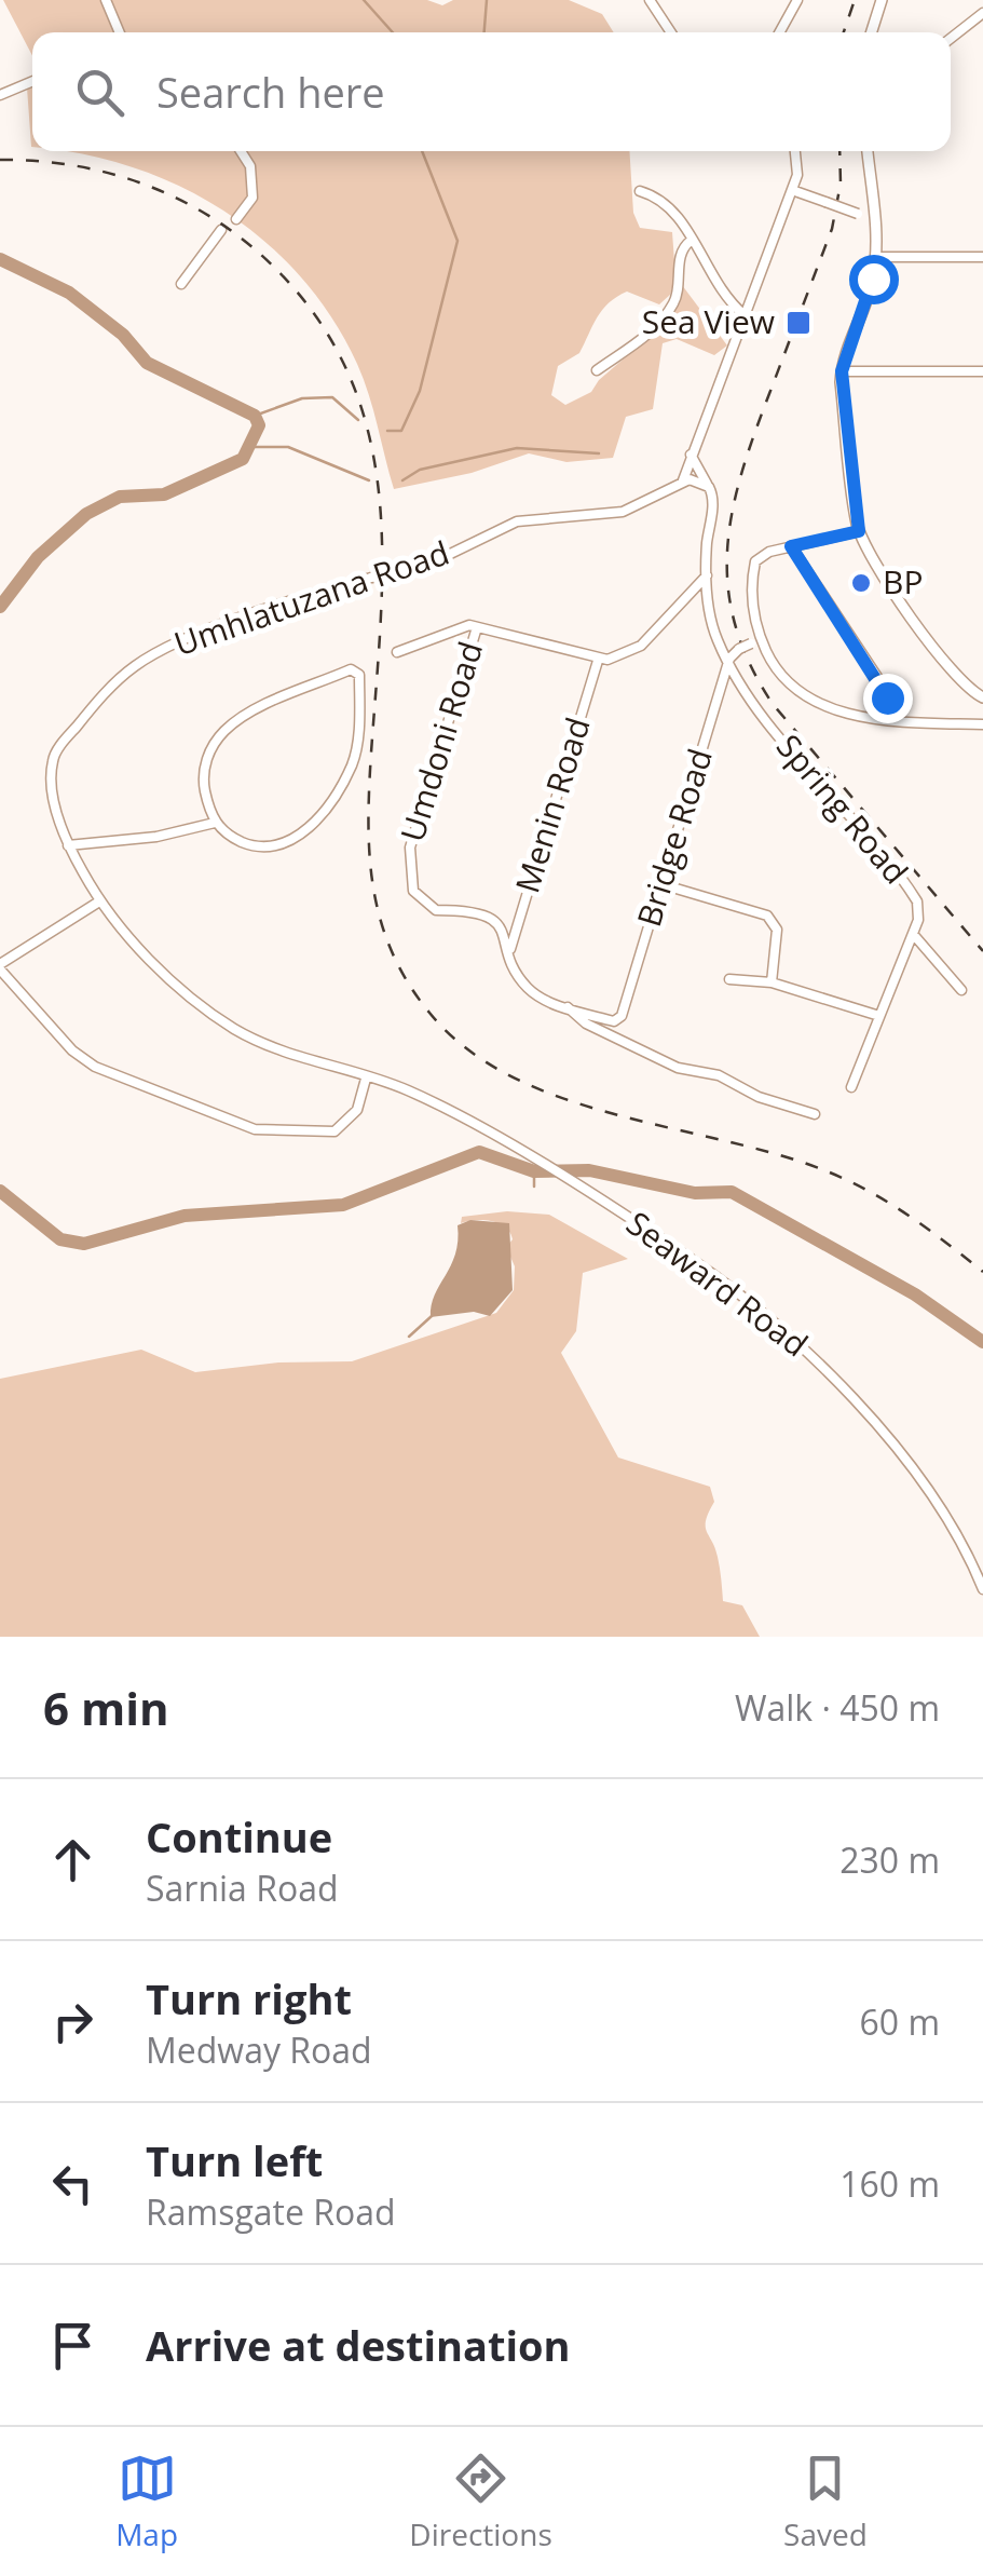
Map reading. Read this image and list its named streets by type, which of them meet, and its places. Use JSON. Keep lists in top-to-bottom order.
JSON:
{
  "streets": {
    "street": [
      "Umhlatuzana Road",
      "Umdoni Road",
      "Menin Road",
      "Spring Road",
      "Bridge Road",
      "Seaward Road"
    ]
  },
  "crossings": [
    ["Umhlatuzana Road", "Seaward Road"],
    ["Umdoni Road", "Menin Road"],
    ["Spring Road", "Bridge Road"]
  ],
  "places": {
    "transit": ["Sea View"],
    "other": ["BP"]
  },
  "page": {
    "search": "Search here",
    "heading": ["6 min", "Walk · 450 m"],
    "list": [
      ["Continue", "Sarnia Road", "230 m"],
      ["Turn right", "Medway Road", "60 m"],
      ["Turn left", "Ramsgate Road", "160 m"],
      "Arrive at destination"
    ],
    "nav": ["Map", "Directions", "Saved"]
  }
}
